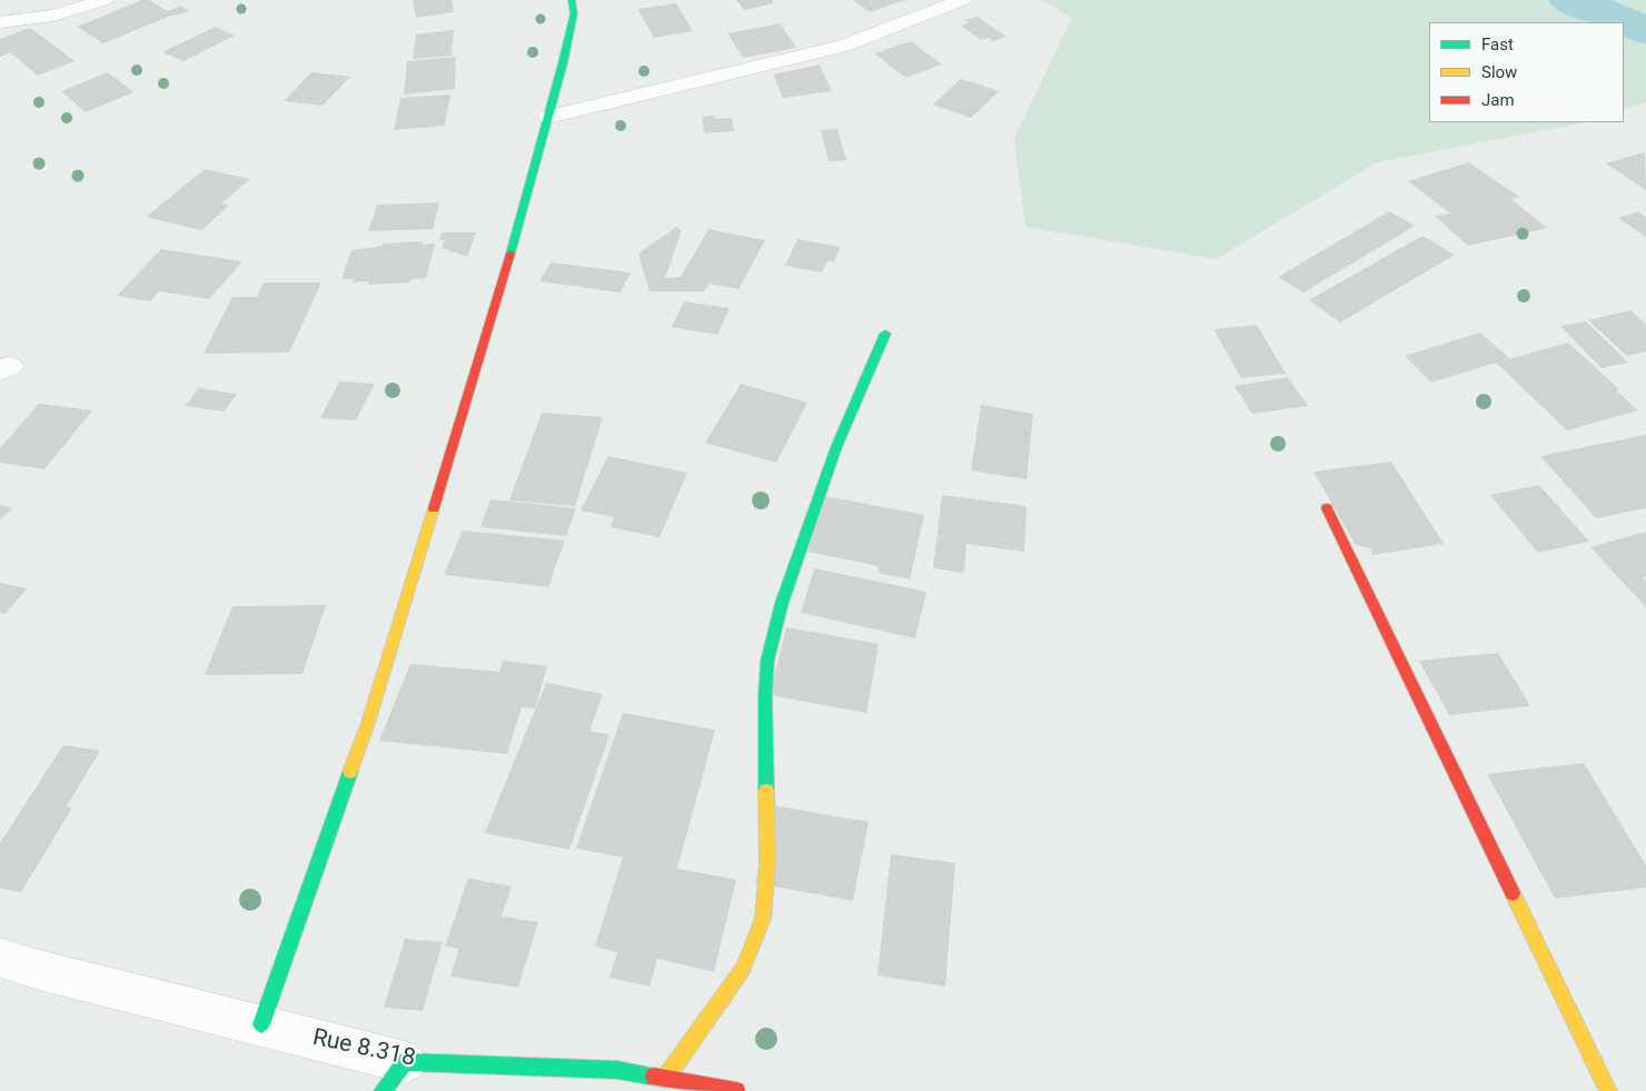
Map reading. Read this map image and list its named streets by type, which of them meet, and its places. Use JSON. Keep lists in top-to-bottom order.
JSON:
{
  "streets": {
    "street": ["Rue 8.318"]
  },
  "legend": ["Fast", "Slow", "Jam"]
}
